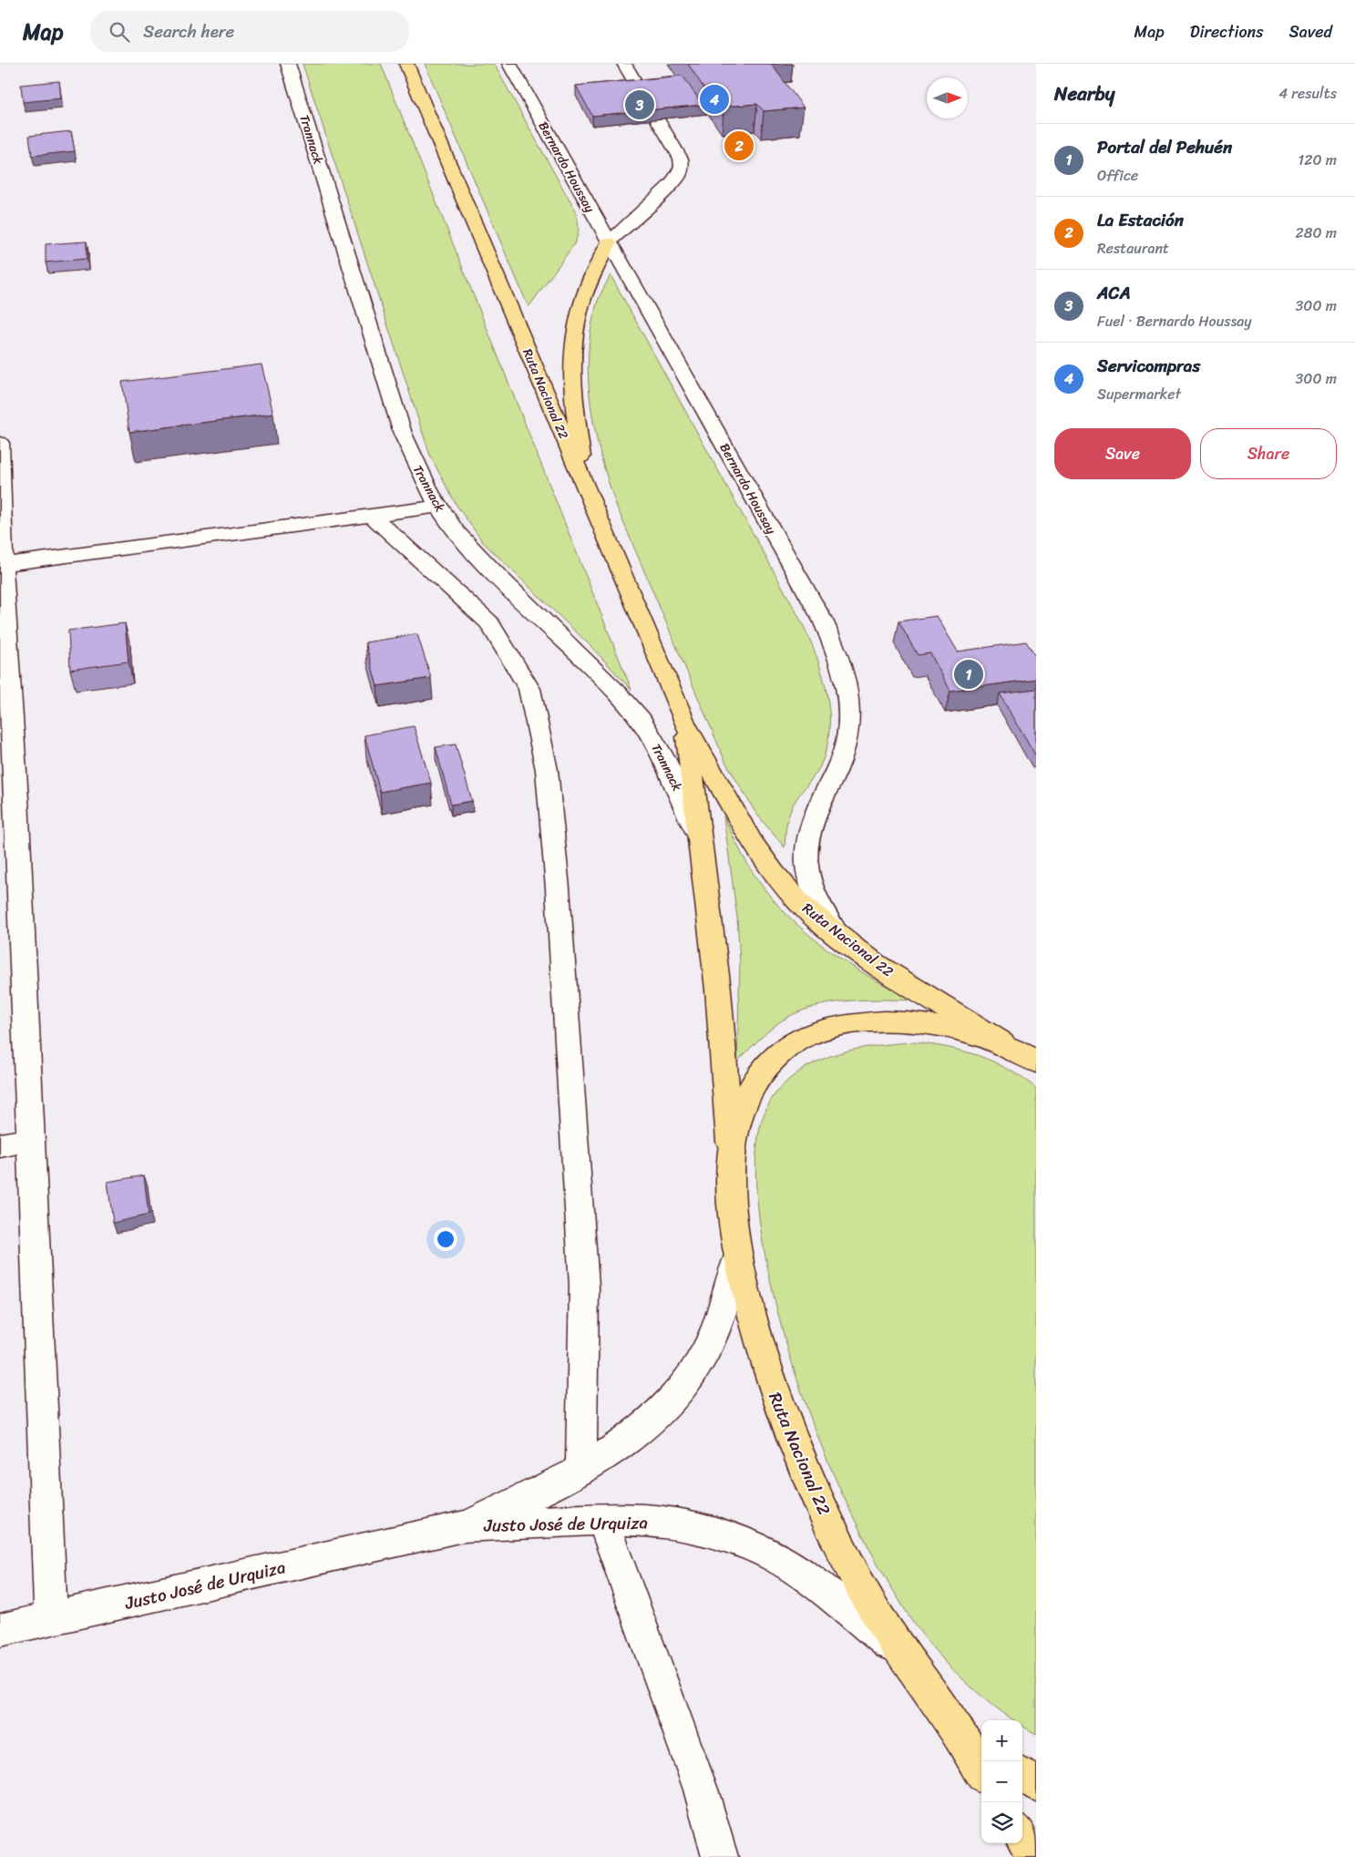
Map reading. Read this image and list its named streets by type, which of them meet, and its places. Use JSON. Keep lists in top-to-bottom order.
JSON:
{
  "streets": {
    "main road": ["Ruta Nacional 22"],
    "street": ["Trannack", "Bernardo Houssay", "Justo José de Urquiza"]
  },
  "crossings": [
    ["Trannack", "Ruta Nacional 22"],
    ["Bernardo Houssay", "Ruta Nacional 22"],
    ["Ruta Nacional 22", "Justo José de Urquiza"]
  ],
  "north": "right",
  "page": {
    "header": "Map",
    "search": "Search here",
    "nav": ["Map", "Directions", "Saved"],
    "heading": ["Nearby", "4 results"],
    "pins": [
      "4",
      "3",
      "2",
      "1"
    ],
    "list": [
      {
        "mark": "1",
        "name": "Portal del Pehuén",
        "note": "Office",
        "value": "120 m"
      },
      {
        "mark": "2",
        "name": "La Estación",
        "note": "Restaurant",
        "value": "280 m"
      },
      {
        "mark": "3",
        "name": "ACA",
        "note": "Fuel · Bernardo Houssay",
        "value": "300 m"
      },
      {
        "mark": "4",
        "name": "Servicompras",
        "note": "Supermarket",
        "value": "300 m"
      }
    ],
    "buttons": ["Save", "Share"],
    "map_buttons": ["+", "−"]
  }
}
